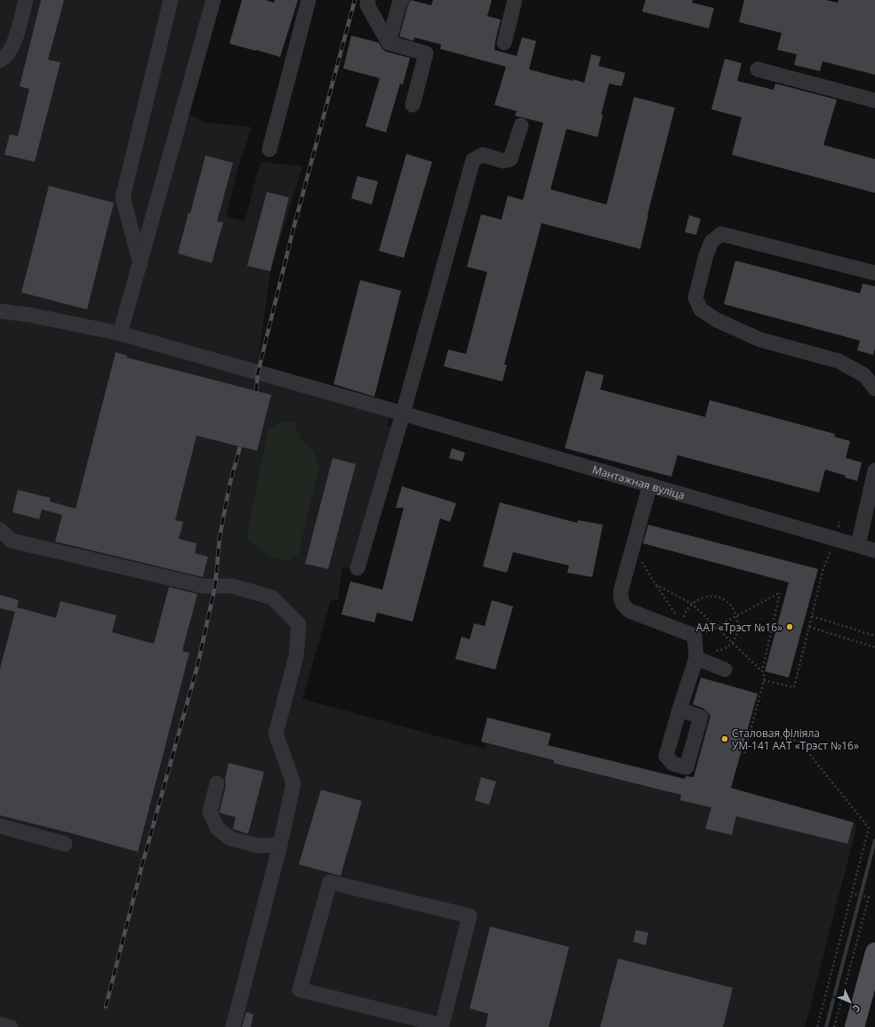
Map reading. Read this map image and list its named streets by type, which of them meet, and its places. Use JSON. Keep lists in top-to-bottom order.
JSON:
{
  "streets": {
    "street": ["Мантажная вуліца"]
  },
  "places": ["ААТ «Трэст №16»", "Сталовая філіяла УМ-141 ААТ «Трэст №16»"],
  "north": "bottom right"
}
